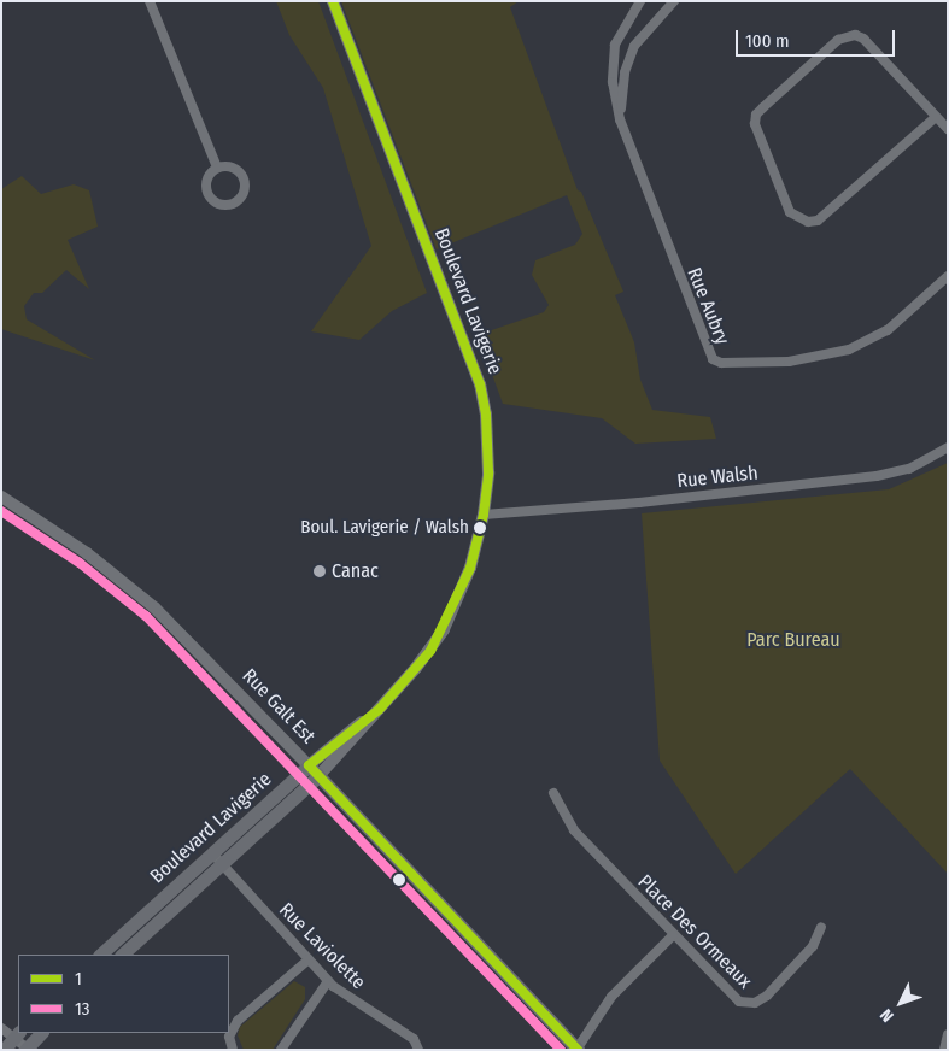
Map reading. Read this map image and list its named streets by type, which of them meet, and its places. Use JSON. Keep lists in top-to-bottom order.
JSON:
{
  "streets": {
    "main road": ["Boulevard Lavigerie", "Rue Galt Est"],
    "street": [
      "Rue Aubry",
      "Rue Walsh",
      "Place Des Ormeaux",
      "Rue Laviolette"
    ]
  },
  "crossings": [
    ["Boulevard Lavigerie", "Rue Walsh"],
    ["Boulevard Lavigerie", "Rue Galt Est"],
    ["Boulevard Lavigerie", "Rue Laviolette"]
  ],
  "parks": ["Parc Bureau"],
  "places": ["Boul. Lavigerie / Walsh", "Canac"],
  "lines": ["transit line 1", "transit line 13"],
  "legend": ["1", "13"],
  "scale_bar": "100 m",
  "north": "bottom left"
}
